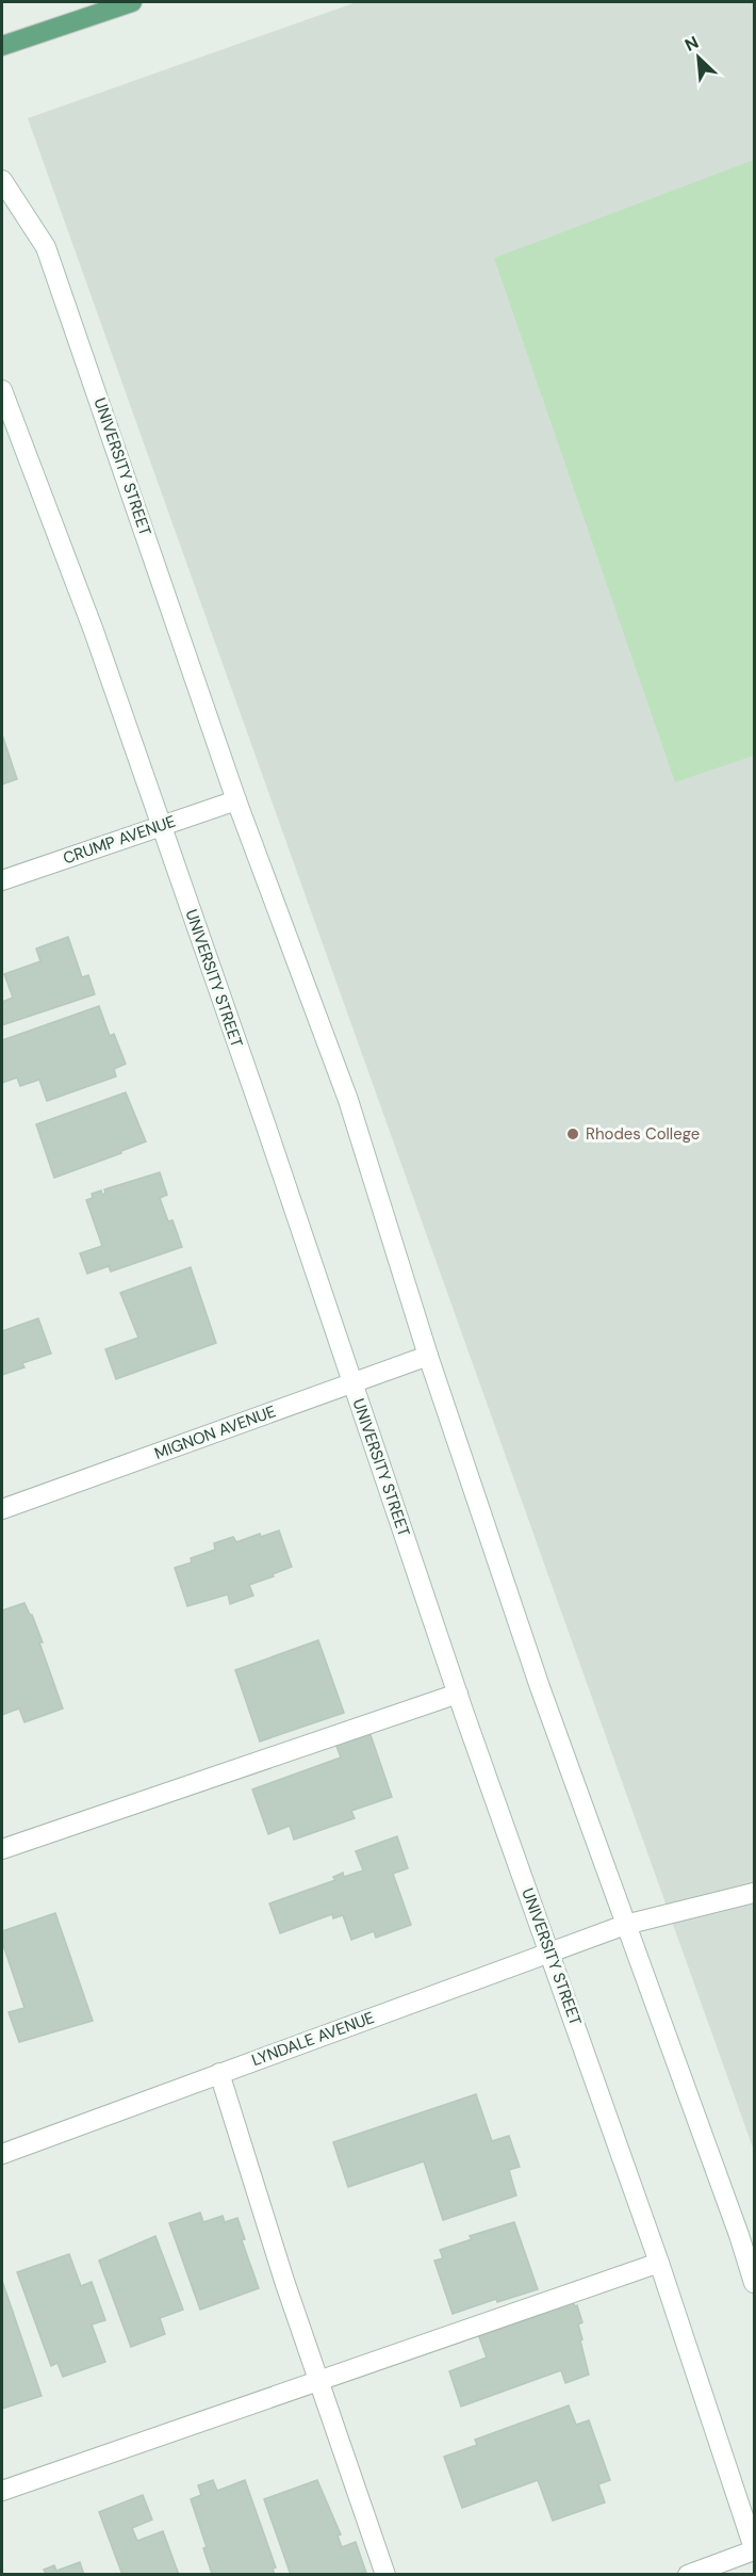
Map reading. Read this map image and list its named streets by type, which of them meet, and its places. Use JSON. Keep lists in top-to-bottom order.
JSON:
{
  "streets": {
    "main road": [
      "UNIVERSITY STREET",
      "CRUMP AVENUE",
      "MIGNON AVENUE",
      "LYNDALE AVENUE"
    ]
  },
  "crossings": [
    ["UNIVERSITY STREET", "CRUMP AVENUE"],
    ["UNIVERSITY STREET", "MIGNON AVENUE"],
    ["UNIVERSITY STREET", "LYNDALE AVENUE"]
  ],
  "places": ["Rhodes College"],
  "north": "top left"
}
